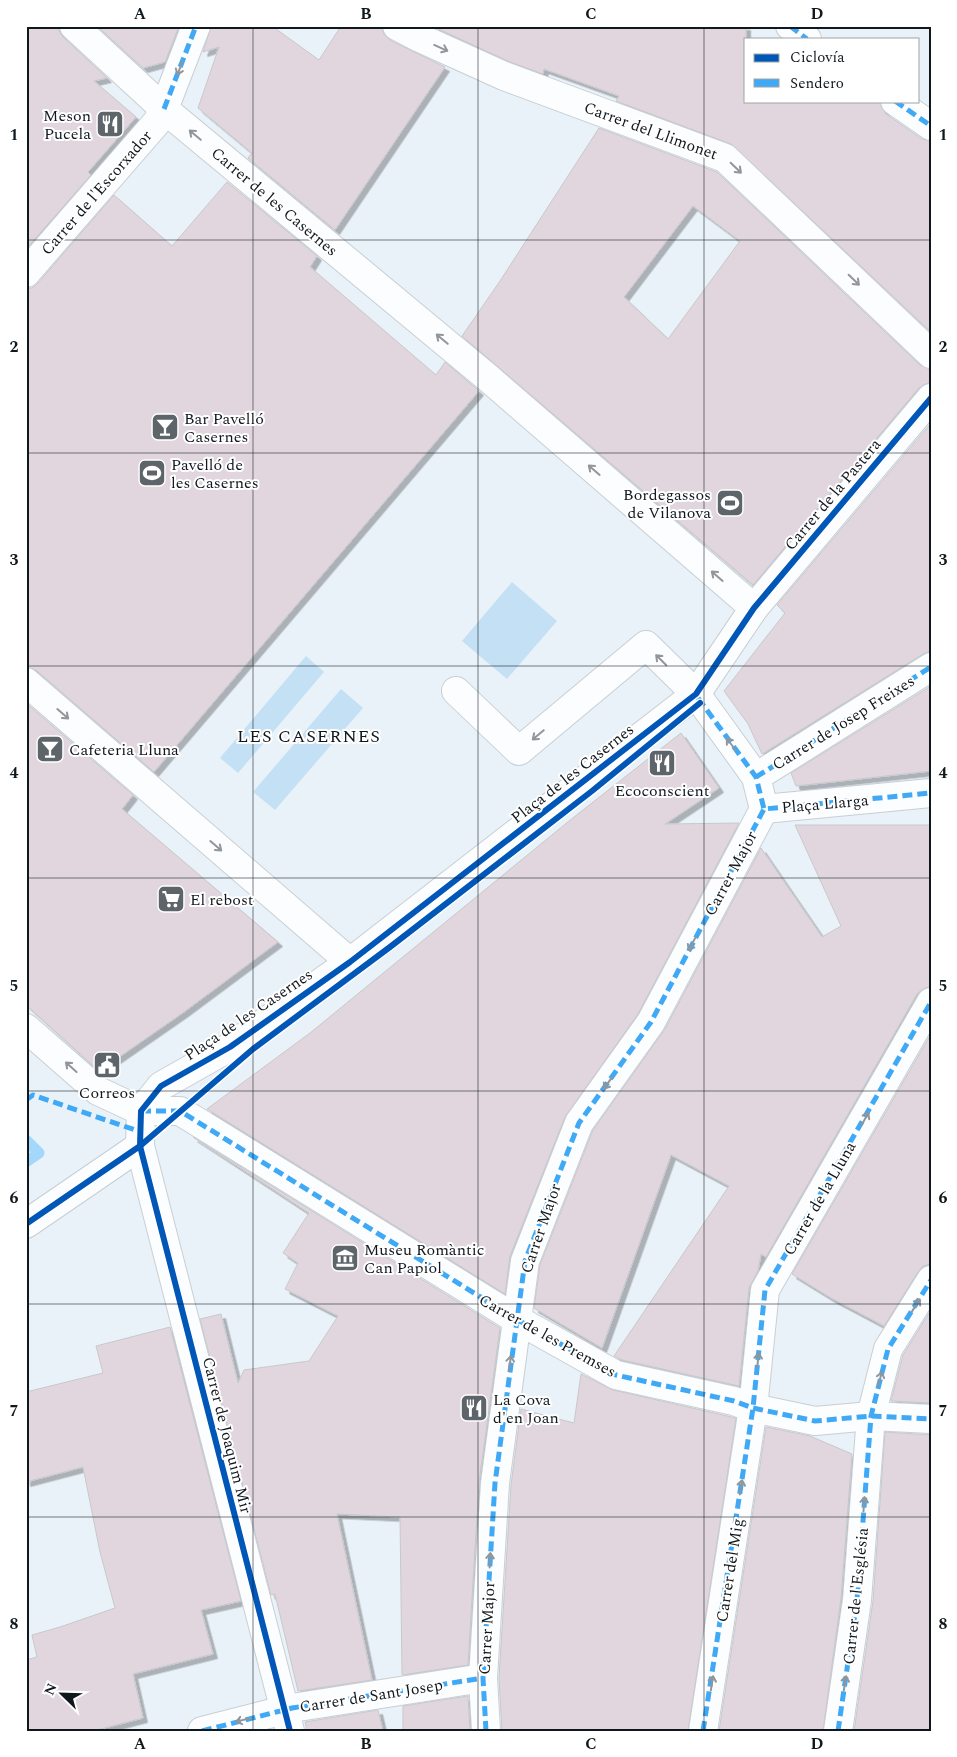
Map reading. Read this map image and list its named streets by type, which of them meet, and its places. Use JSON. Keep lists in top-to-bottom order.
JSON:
{
  "streets": {
    "street": [
      "Carrer del Llimonet",
      "Carrer de l'Escorxador",
      "Carrer de les Casernes",
      "Carrer de la Pastera",
      "Carrer de Josep Freixes",
      "Plaça de les Casernes",
      "Plaça Llarga",
      "Carrer Major",
      "Carrer de la Lluna",
      "Carrer de les Premses",
      "Carrer de Joaquim Mir",
      "Carrer del Mig",
      "Carrer de l'Església",
      "Carrer de Sant Josep"
    ]
  },
  "crossings": [
    ["Carrer de l'Escorxador", "Carrer de les Casernes"],
    ["Carrer de les Casernes", "Carrer de la Pastera"],
    ["Carrer de les Casernes", "Plaça de les Casernes"],
    ["Carrer de la Pastera", "Plaça de les Casernes"],
    ["Carrer de Josep Freixes", "Plaça Llarga"],
    ["Plaça de les Casernes", "Plaça Llarga"],
    ["Plaça de les Casernes", "Carrer de les Premses"],
    ["Plaça Llarga", "Carrer Major"],
    ["Carrer Major", "Carrer de les Premses"],
    ["Carrer Major", "Carrer de Sant Josep"],
    ["Carrer de la Lluna", "Carrer de les Premses"],
    ["Carrer de la Lluna", "Carrer del Mig"],
    ["Carrer de les Premses", "Carrer del Mig"],
    ["Carrer de les Premses", "Carrer de l'Església"],
    ["Carrer de Joaquim Mir", "Carrer de Sant Josep"]
  ],
  "one_way": [
    "Carrer del Llimonet",
    "Carrer de les Casernes",
    "Carrer de la Lluna",
    "Carrer del Mig",
    "Carrer de l'Església"
  ],
  "districts": ["LES CASERNES"],
  "places": {
    "restaurant": ["Meson Pucela", "Ecoconscient", "La Cova d'en Joan"],
    "bar": ["Bar Pavelló Casernes", "Cafeteria Lluna"],
    "sports": ["Pavelló de les Casernes", "Bordegassos de Vilanova"],
    "supermarket": ["El rebost"],
    "public building": ["Correos"],
    "museum": ["Museu Romàntic Can Papiol"]
  },
  "legend": ["Ciclovía", "Sendero"],
  "north": "top left",
  "grid": {
    "columns": [
      "A",
      "B",
      "C",
      "D"
    ],
    "rows": [
      "1",
      "2",
      "3",
      "4",
      "5",
      "6",
      "7",
      "8"
    ]
  }
}
